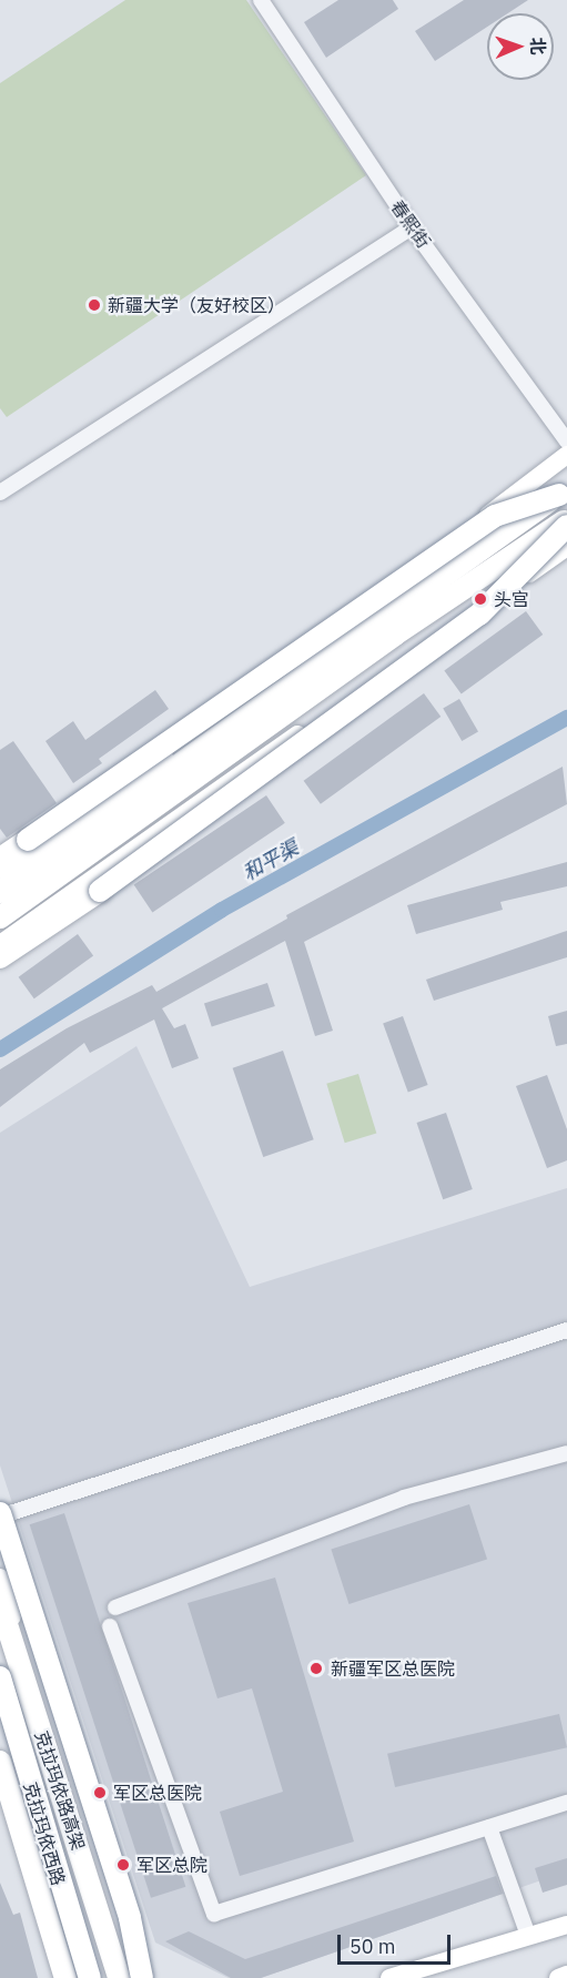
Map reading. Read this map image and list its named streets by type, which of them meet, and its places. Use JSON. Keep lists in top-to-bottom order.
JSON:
{
  "streets": {
    "highway": ["克拉玛依路高架"],
    "main road": ["克拉玛依西路"],
    "street": ["春熙街"]
  },
  "crossings": [
    ["克拉玛依路高架", "克拉玛依西路"]
  ],
  "water": ["和平渠"],
  "places": [
    "新疆大学（友好校区）",
    "头宫",
    "新疆军区总医院",
    "军区总医院",
    "军区总院"
  ],
  "scale_bar": "50 m",
  "north": "right"
}
